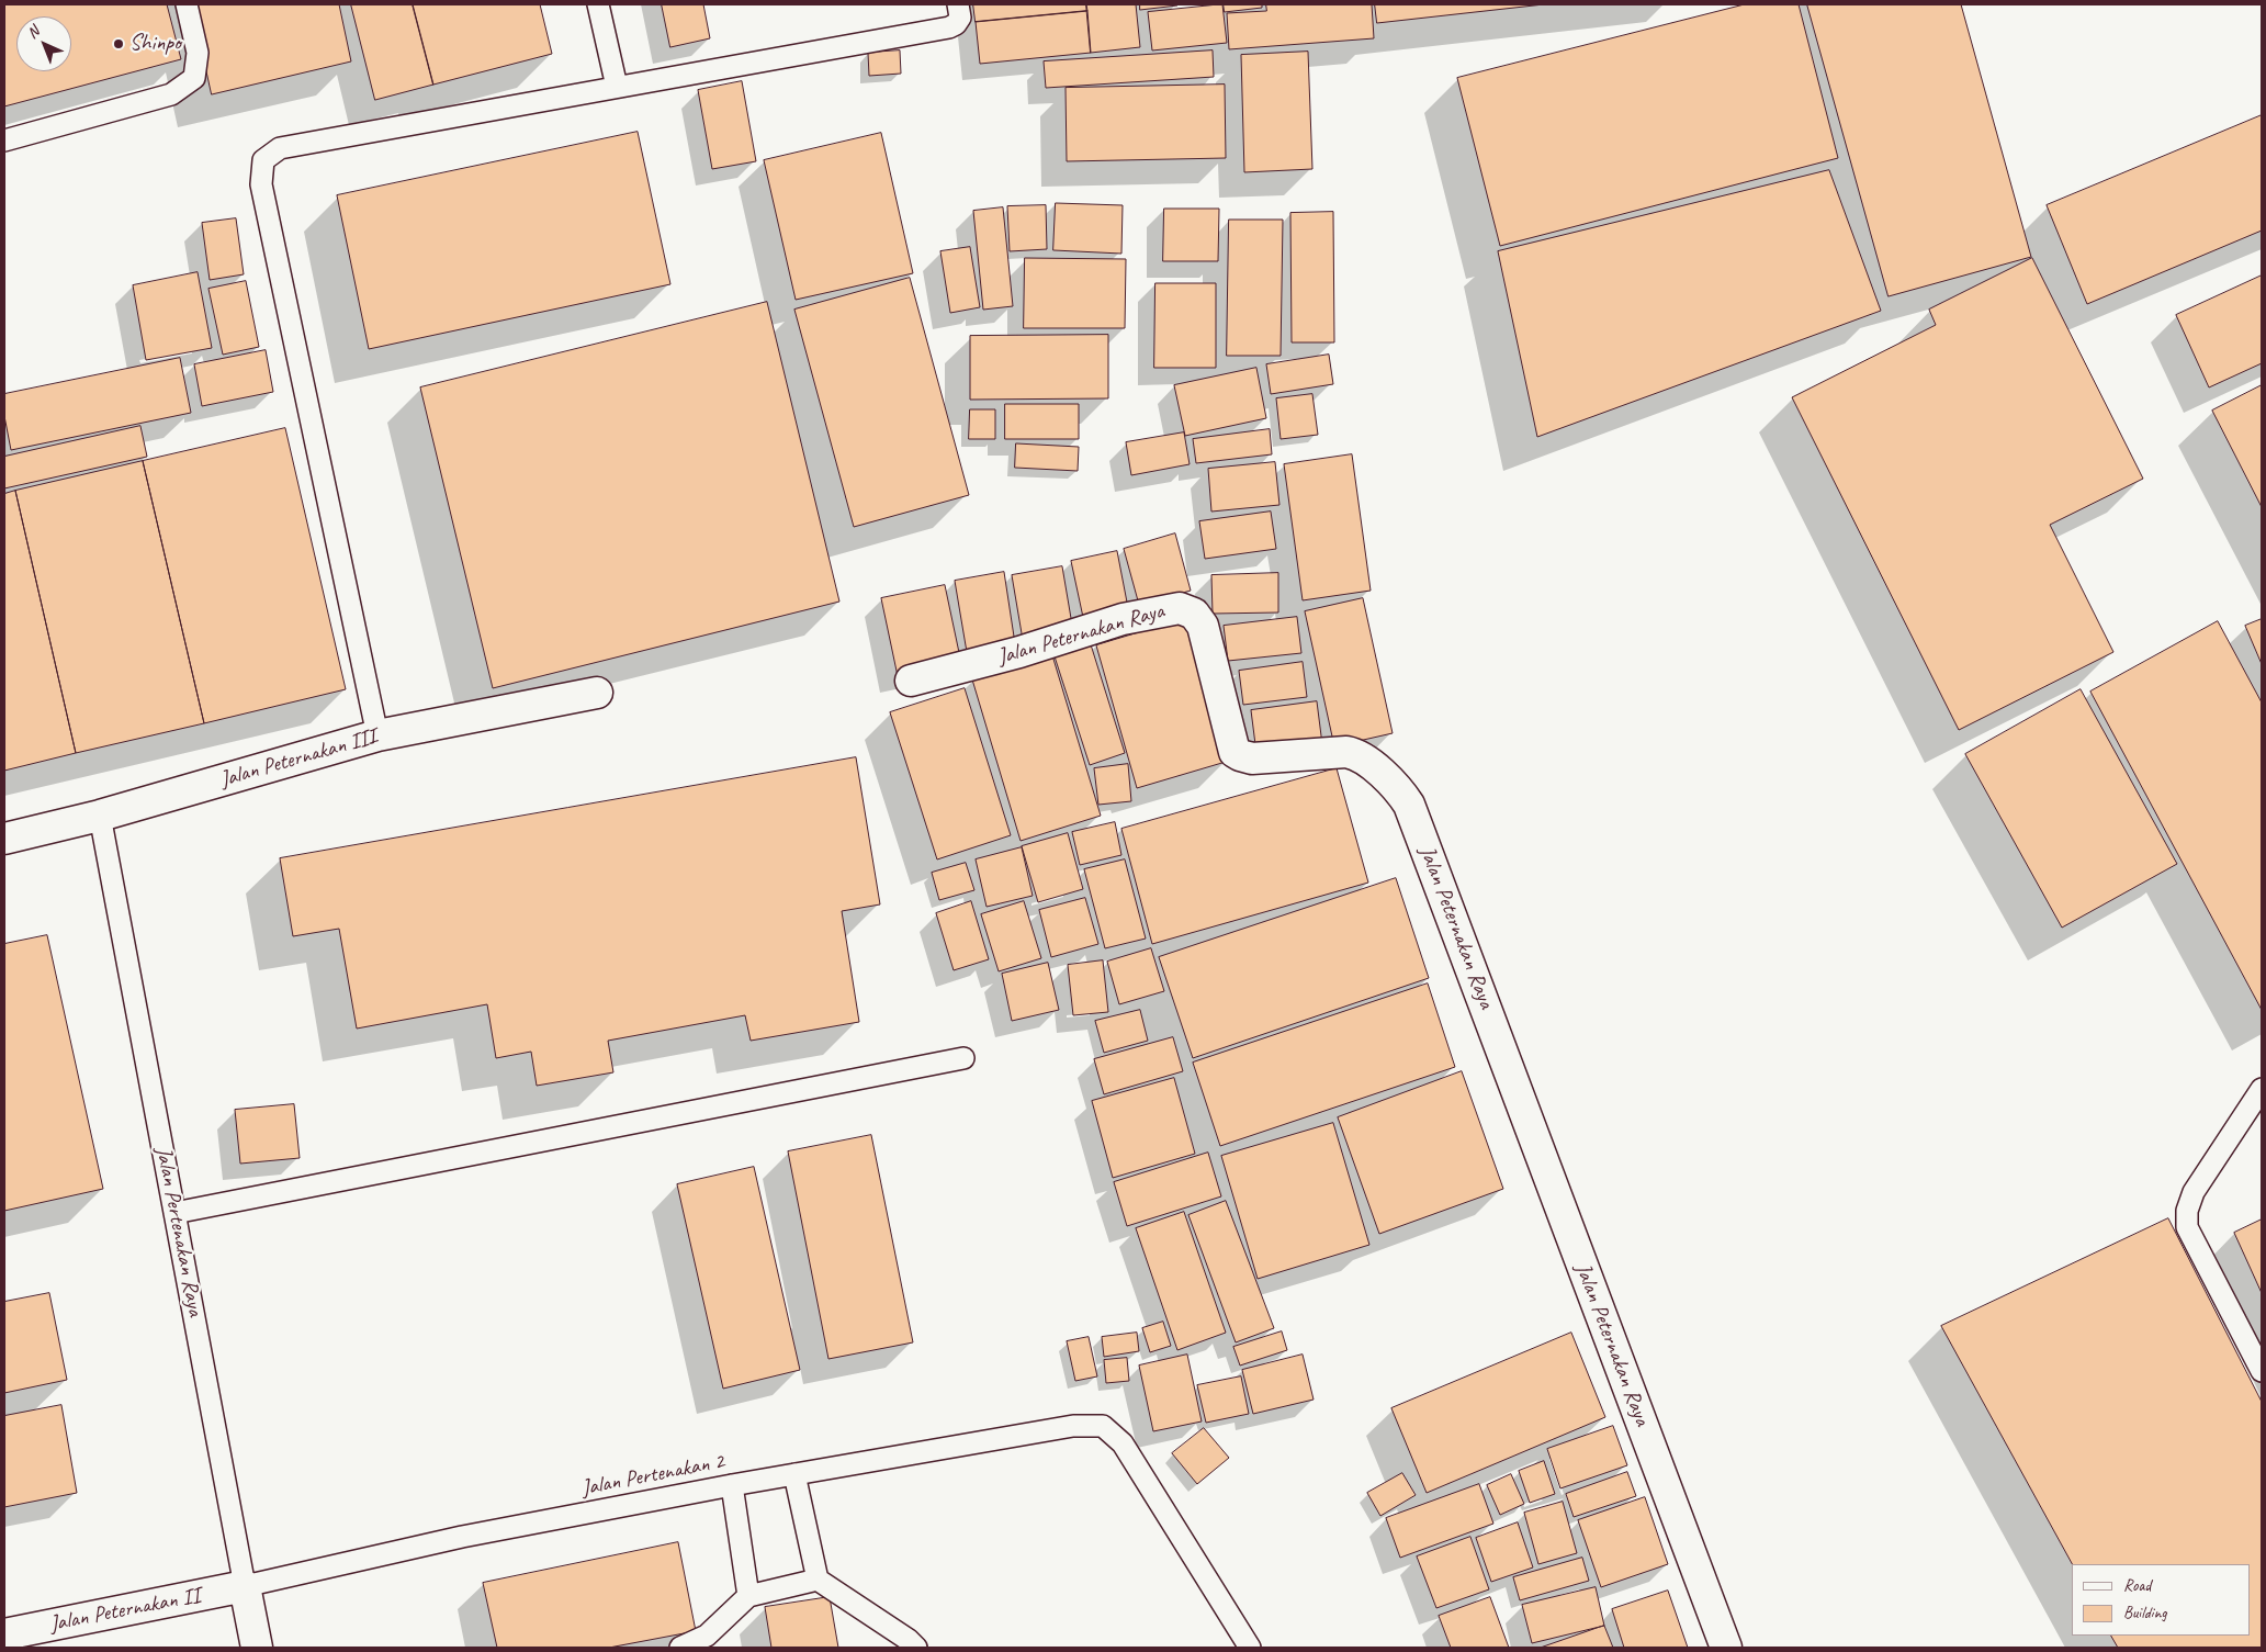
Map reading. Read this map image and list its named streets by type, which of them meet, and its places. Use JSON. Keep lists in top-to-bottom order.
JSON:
{
  "streets": {
    "street": [
      "Jalan Peternakan Raya",
      "Jalan Peternakan III",
      "Jalan Pertenakan Raya",
      "Jalan Peternakan II"
    ],
    "lane": ["Jalan Pertenakan 2"]
  },
  "crossings": [
    ["Jalan Peternakan III", "Jalan Pertenakan Raya"],
    ["Jalan Pertenakan Raya", "Jalan Pertenakan 2"],
    ["Jalan Pertenakan Raya", "Jalan Peternakan II"],
    ["Jalan Pertenakan 2", "Jalan Peternakan II"]
  ],
  "places": ["Shinpo"],
  "legend": ["Road", "Building"],
  "north": "top left"
}
